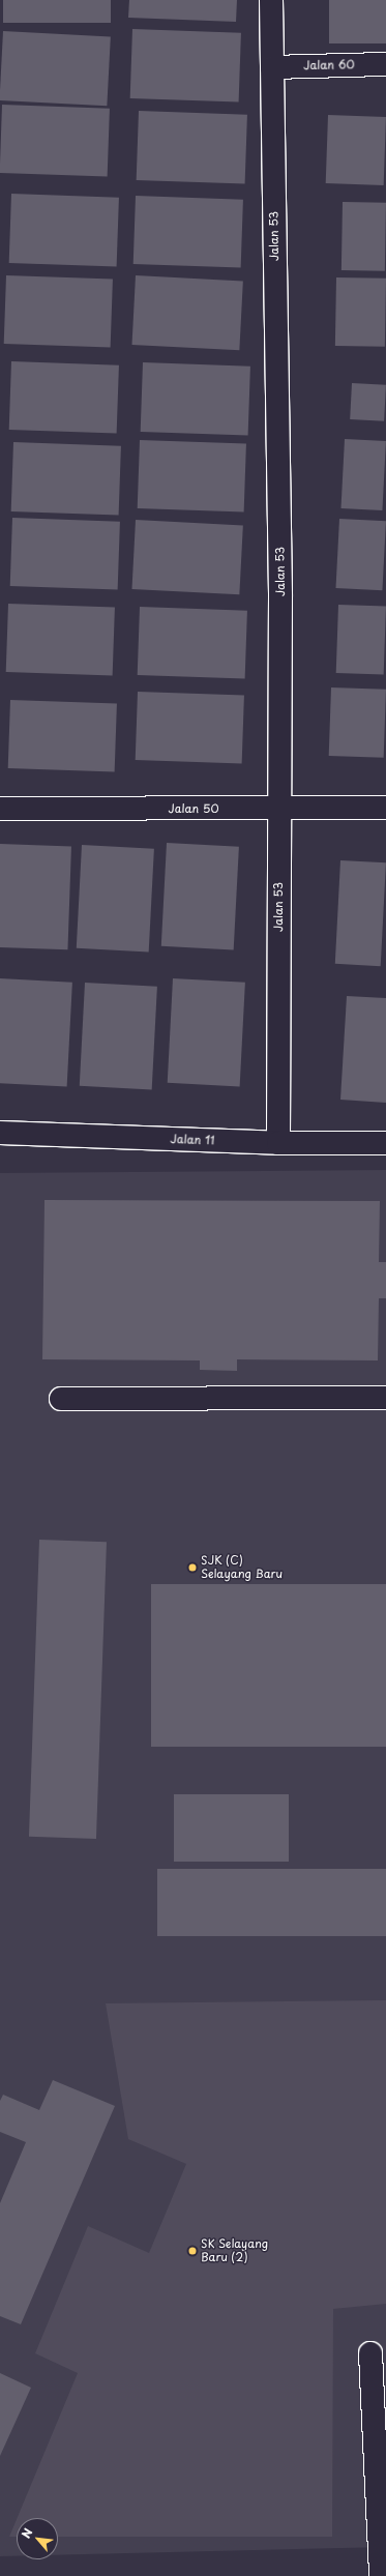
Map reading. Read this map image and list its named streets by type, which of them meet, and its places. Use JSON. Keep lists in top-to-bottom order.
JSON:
{
  "streets": {
    "street": [
      "Jalan 60",
      "Jalan 53",
      "Jalan 50",
      "Jalan 11"
    ]
  },
  "crossings": [
    ["Jalan 60", "Jalan 53"],
    ["Jalan 53", "Jalan 50"],
    ["Jalan 53", "Jalan 11"]
  ],
  "places": ["SJK (C) Selayang Baru", "SK Selayang Baru (2)"],
  "north": "top left"
}
